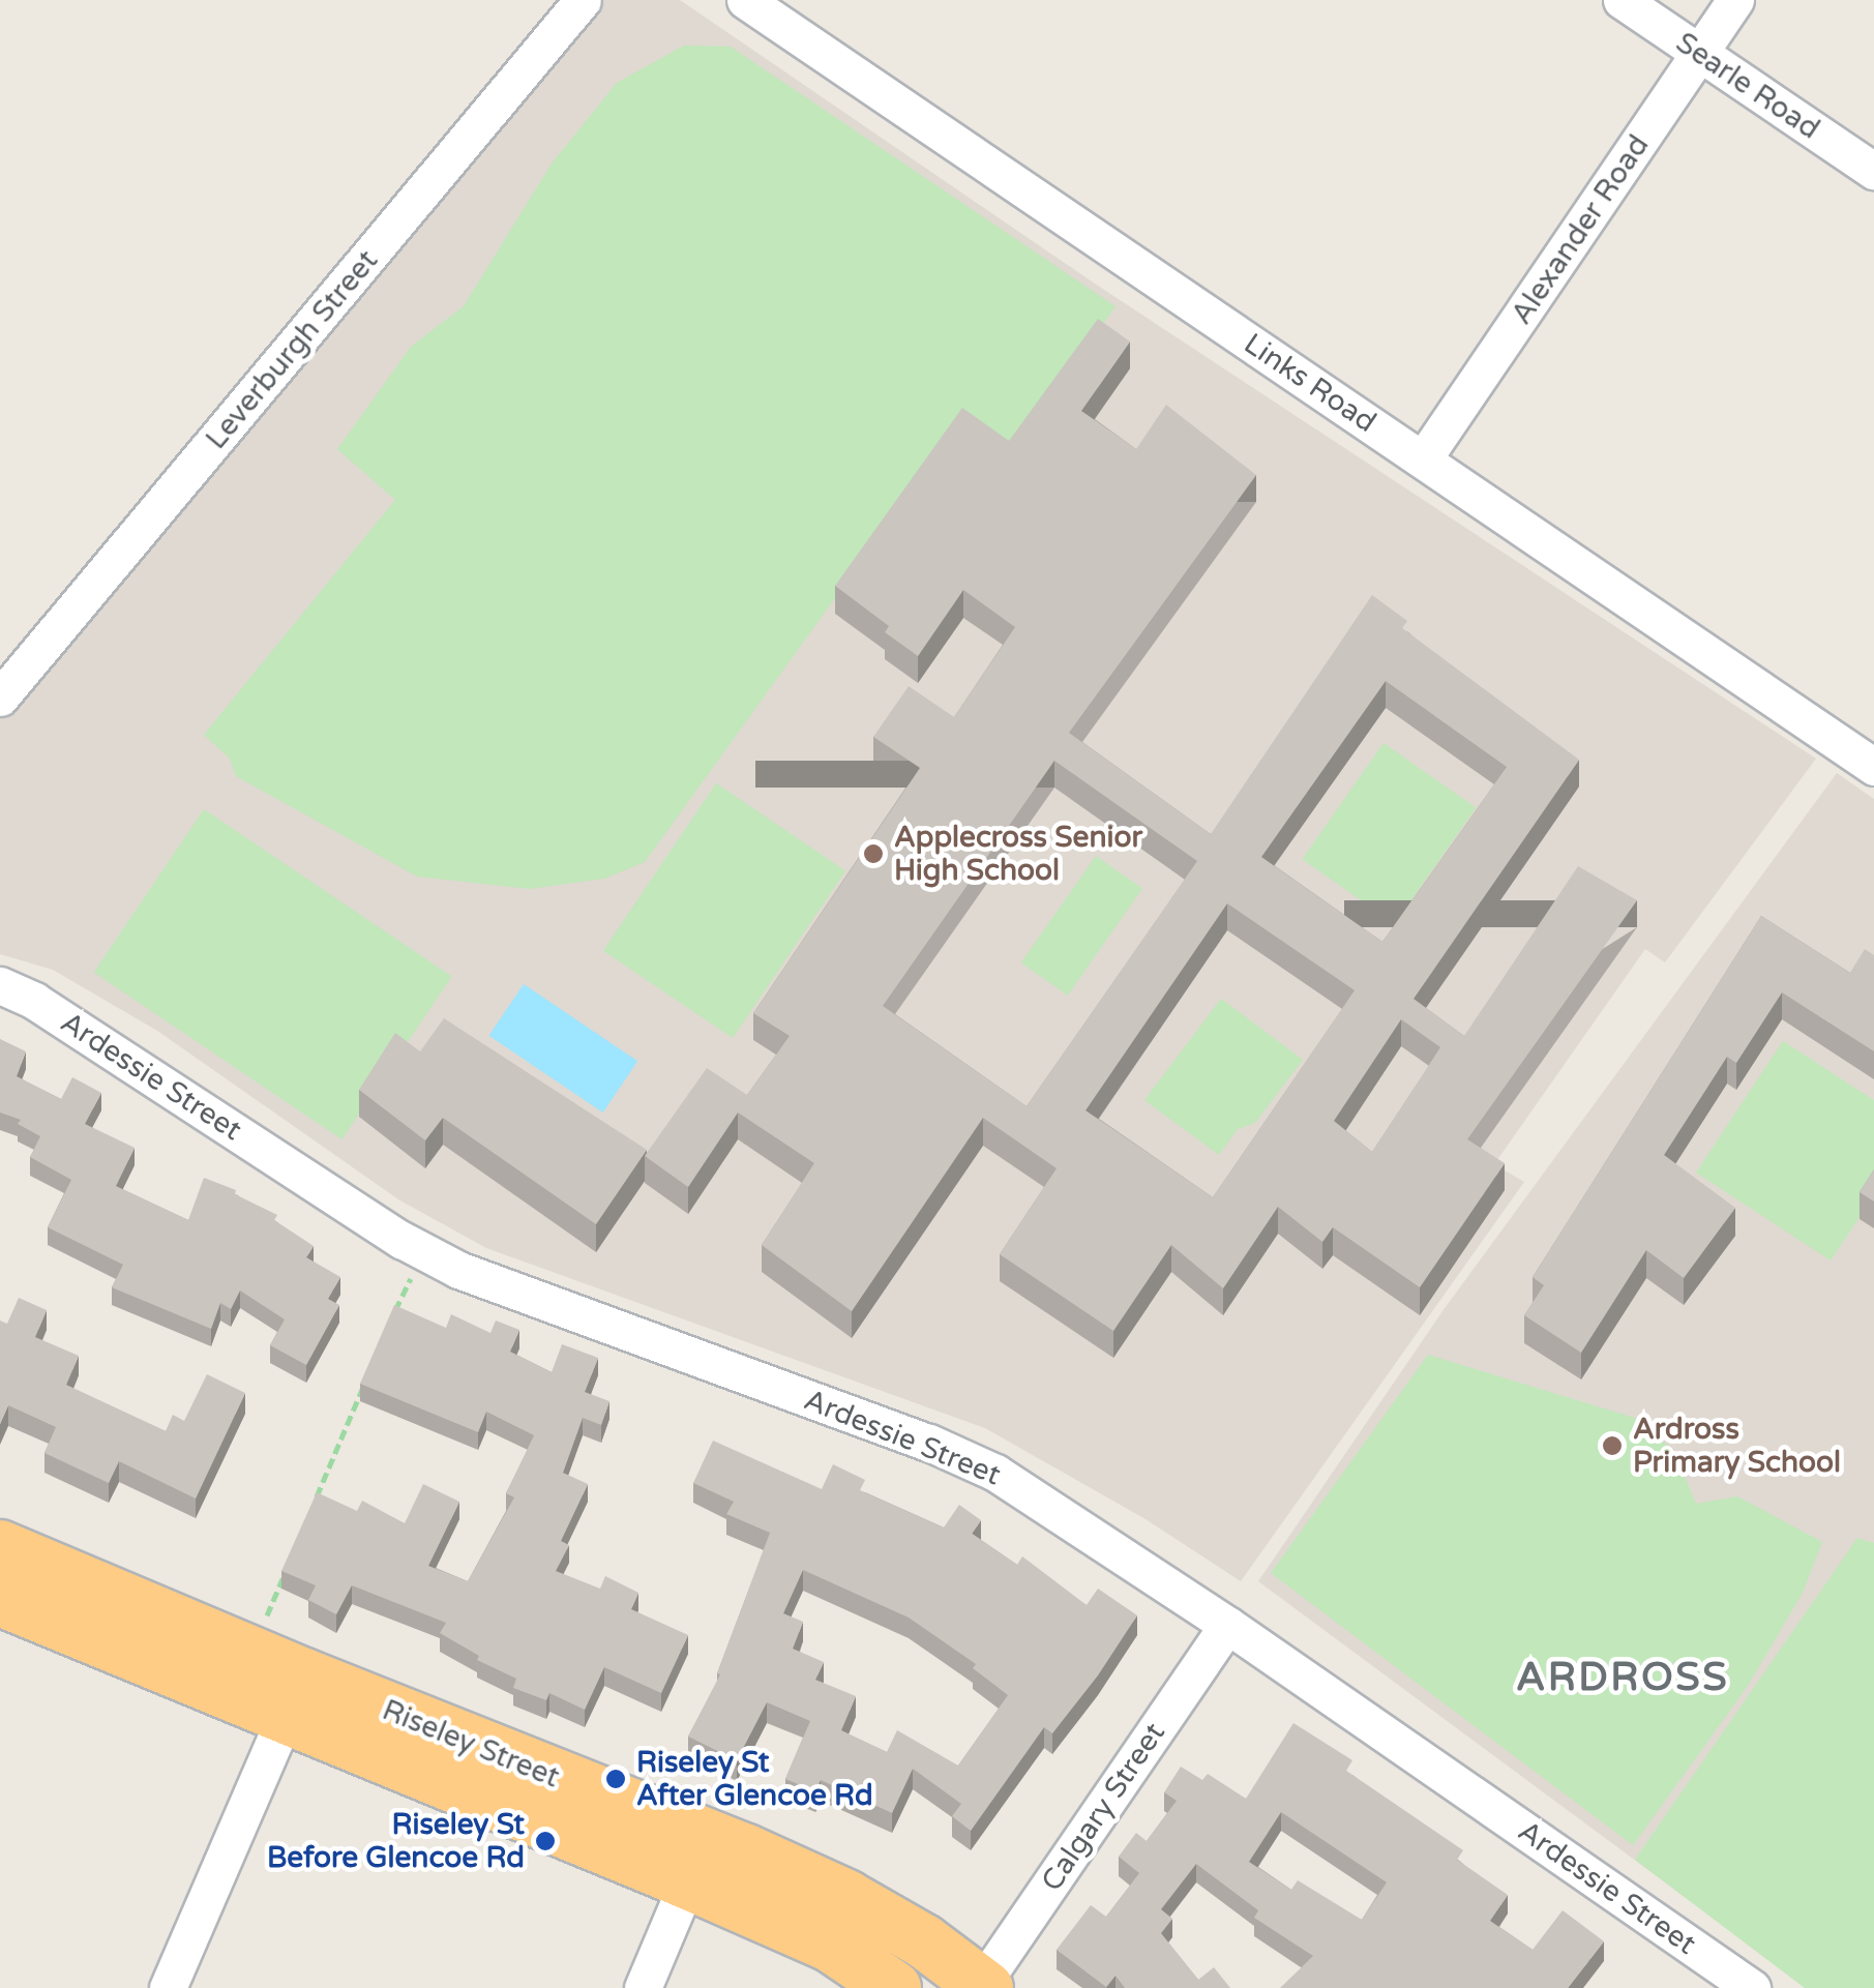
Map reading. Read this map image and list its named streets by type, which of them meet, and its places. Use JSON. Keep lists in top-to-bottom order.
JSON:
{
  "streets": {
    "highway": ["Riseley Street"],
    "street": [
      "Searle Road",
      "Alexander Road",
      "Leverburgh Street",
      "Links Road",
      "Ardessie Street",
      "Calgary Street"
    ]
  },
  "crossings": [
    ["Searle Road", "Alexander Road"],
    ["Alexander Road", "Links Road"],
    ["Ardessie Street", "Calgary Street"],
    ["Riseley Street", "Calgary Street"]
  ],
  "districts": ["ARDROSS"],
  "places": [
    "Applecross Senior High School",
    "Ardross Primary School",
    "Riseley St After Glencoe Rd",
    "Riseley St Before Glencoe Rd"
  ]
}
